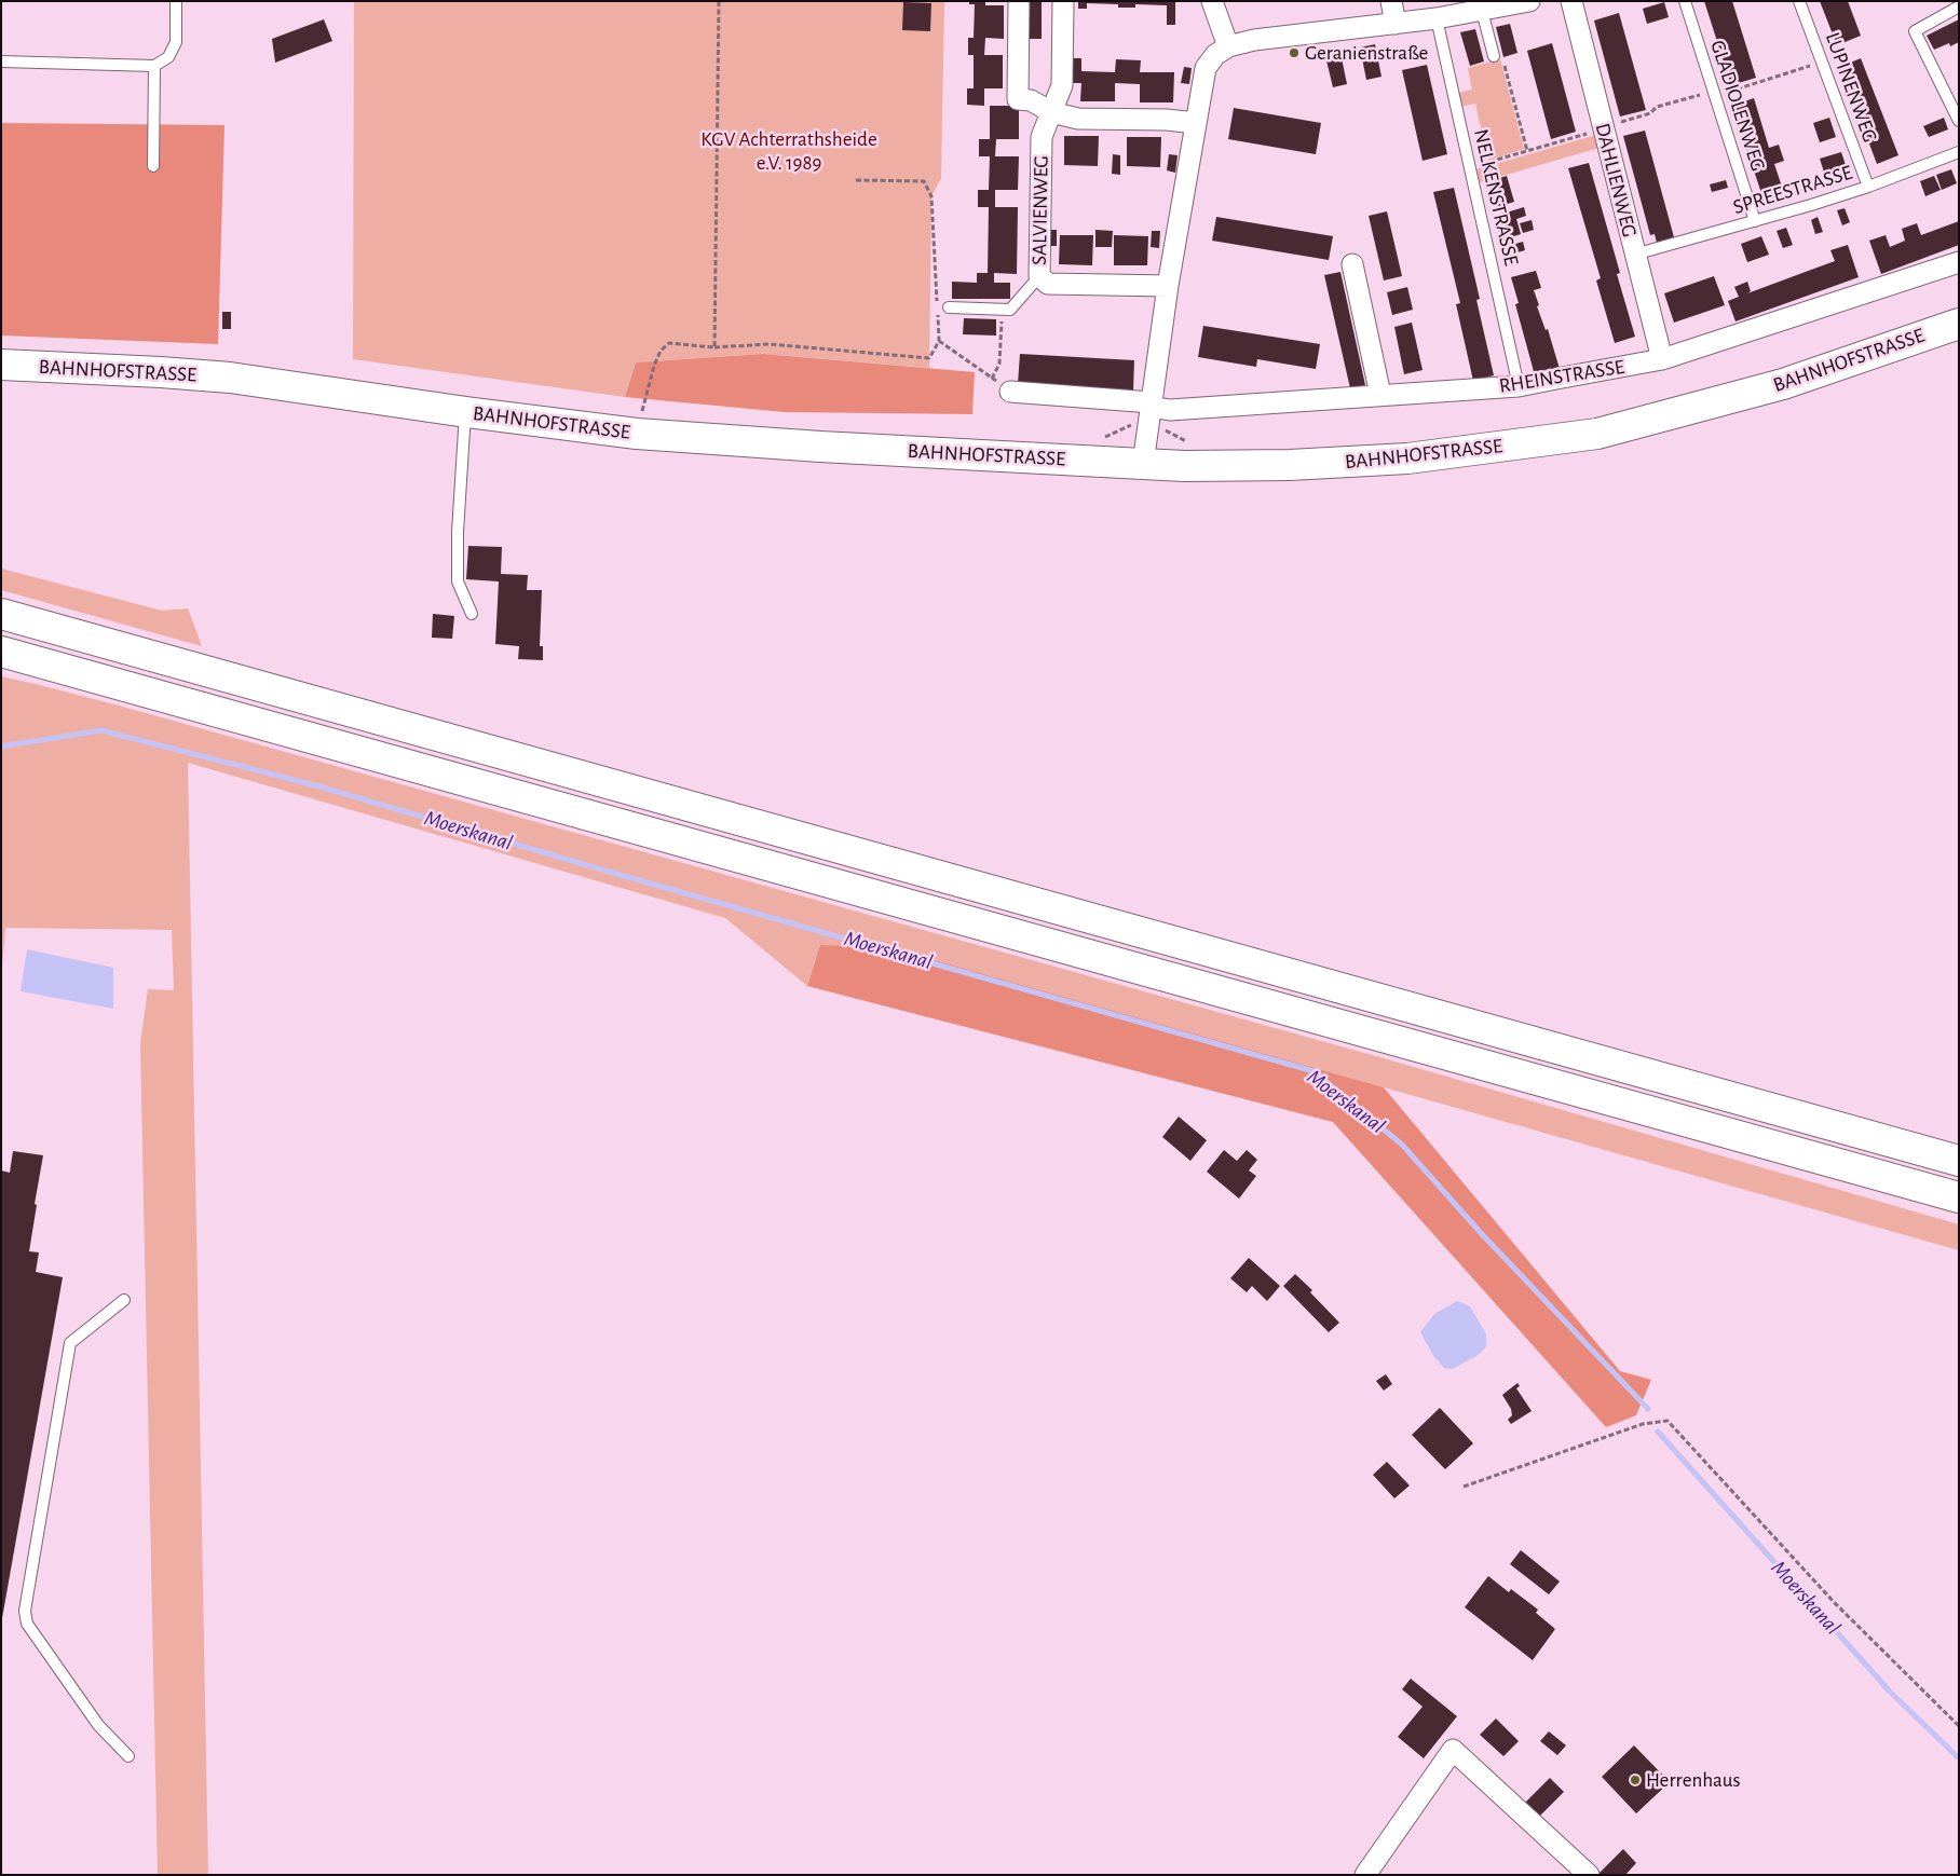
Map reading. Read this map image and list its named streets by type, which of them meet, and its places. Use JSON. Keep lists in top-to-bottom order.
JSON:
{
  "streets": {
    "main road": ["BAHNHOFSTRASSE"],
    "street": ["DAHLIENWEG", "SALVIENWEG", "RHEINSTRASSE"],
    "lane": [
      "LUPINENWEG",
      "GLADIOLENWEG",
      "SPREESTRASSE",
      "NELKENSTRASSE"
    ]
  },
  "crossings": [
    ["LUPINENWEG", "SPREESTRASSE"],
    ["GLADIOLENWEG", "SPREESTRASSE"],
    ["DAHLIENWEG", "SPREESTRASSE"],
    ["DAHLIENWEG", "RHEINSTRASSE"],
    ["NELKENSTRASSE", "RHEINSTRASSE"]
  ],
  "water": ["Moerskanal"],
  "parks": ["KGV Achterrathsheide e.V. 1989"],
  "places": ["Geranienstraße", "Herrenhaus"]
}
